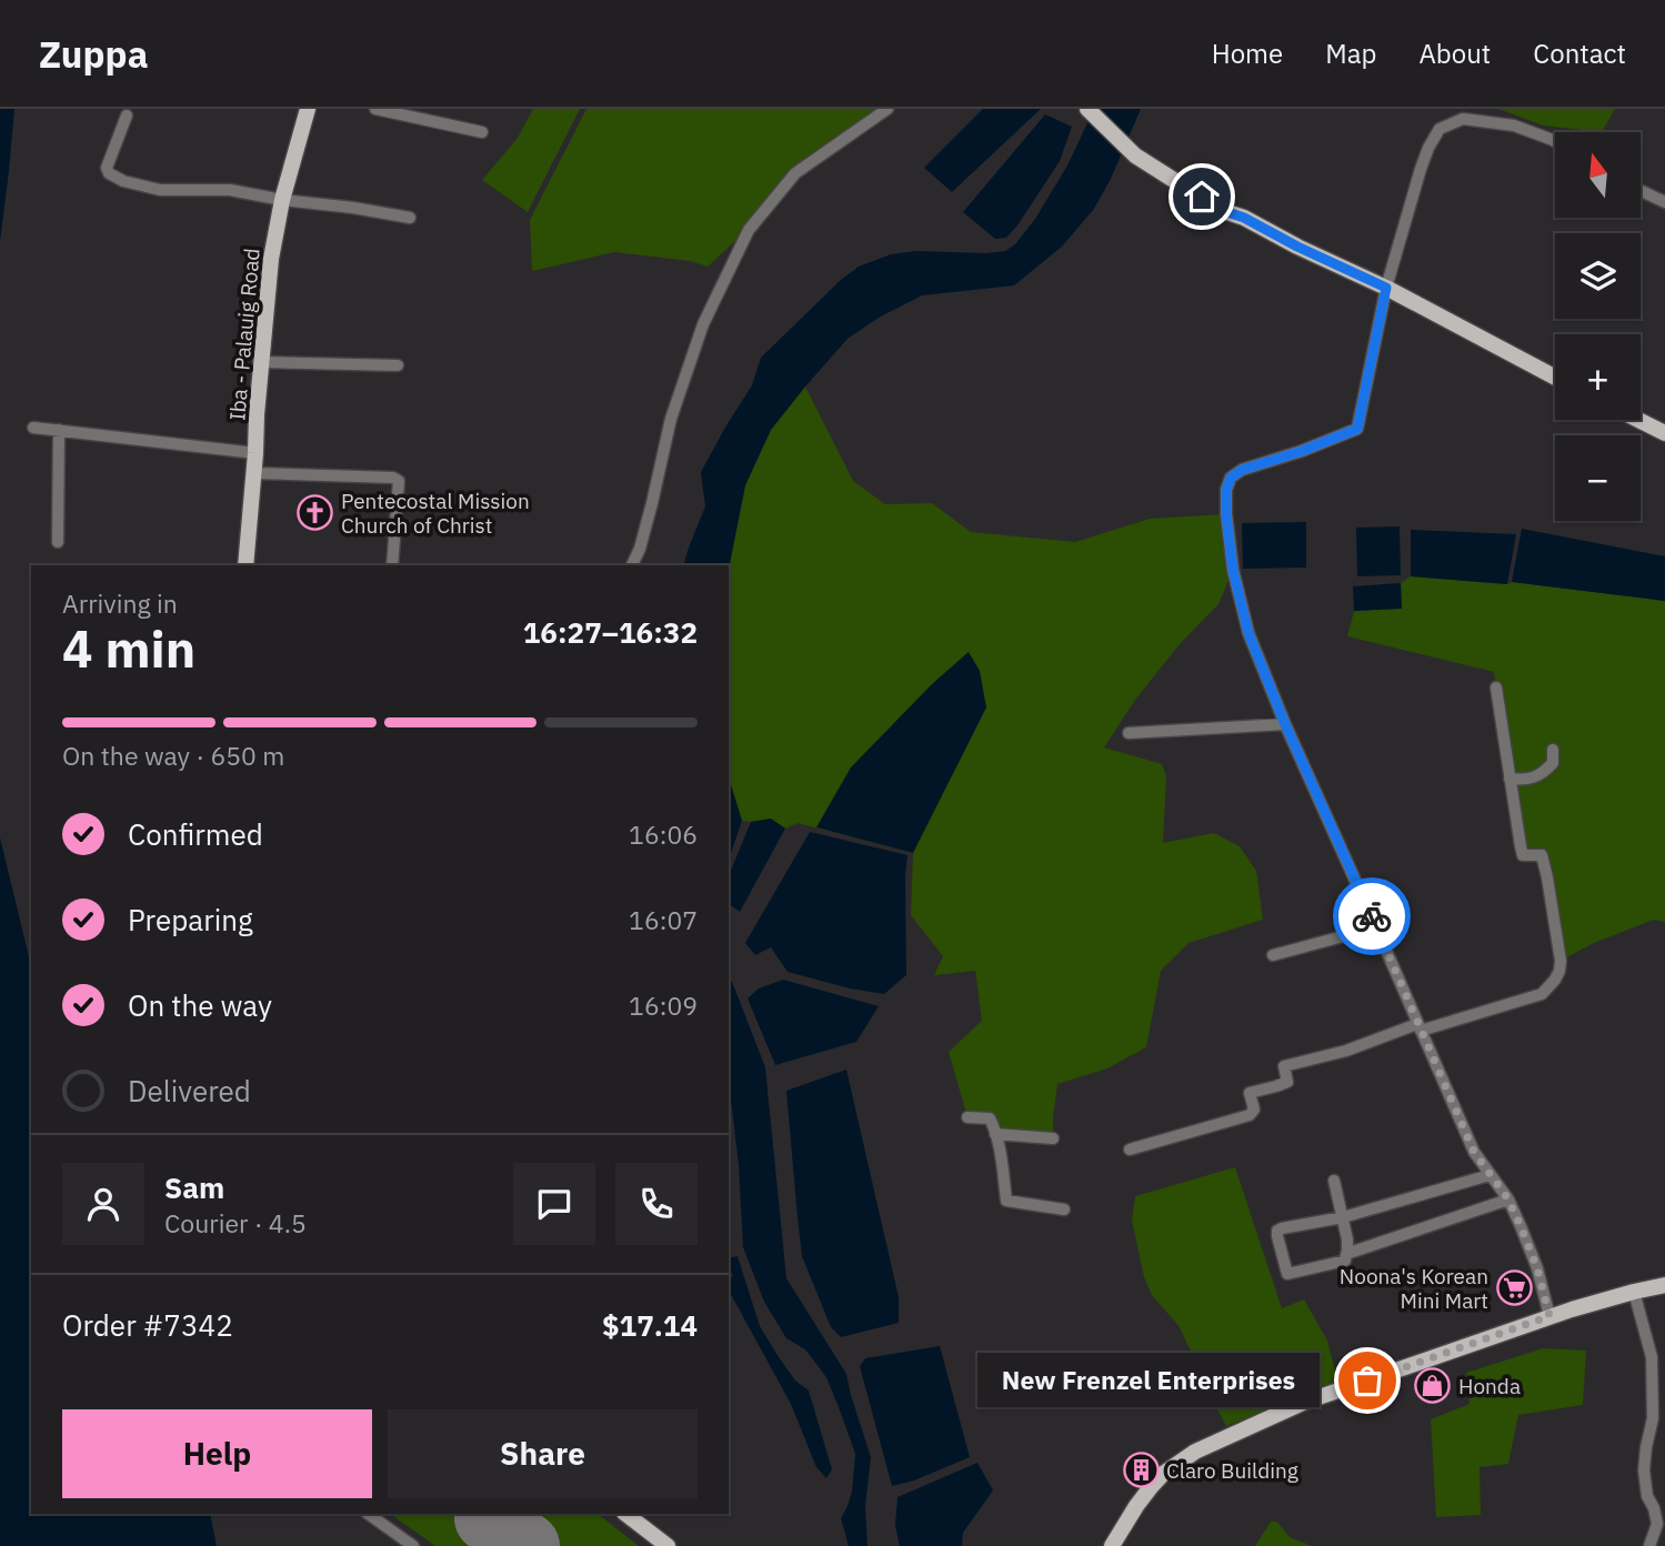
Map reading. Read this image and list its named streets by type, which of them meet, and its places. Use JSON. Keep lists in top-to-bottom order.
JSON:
{
  "streets": {
    "main road": ["Iba - Palauig Road"]
  },
  "places": {
    "church": ["Pentecostal Mission Church of Christ"],
    "supermarket": ["Noona's Korean Mini Mart"],
    "other": ["New Frenzel Enterprises"],
    "shop": ["Honda"],
    "building": ["Claro Building"]
  },
  "north": "top",
  "page": {
    "header": "Zuppa",
    "nav": [
      "Home",
      "Map",
      "About",
      "Contact"
    ],
    "map_buttons": ["+", "−"],
    "heading": ["4 min", "Arriving in", "16:27–16:32"],
    "panel": [
      "Sam",
      "Courier · 4.5",
      "Order #7342",
      "$17.14"
    ],
    "bar": "On the way · 650 m",
    "list": [
      ["Confirmed", "16:06"],
      ["Preparing", "16:07"],
      ["On the way", "16:09"],
      "Delivered"
    ],
    "bubble": "New Frenzel Enterprises",
    "buttons": ["Help", "Share"]
  }
}
